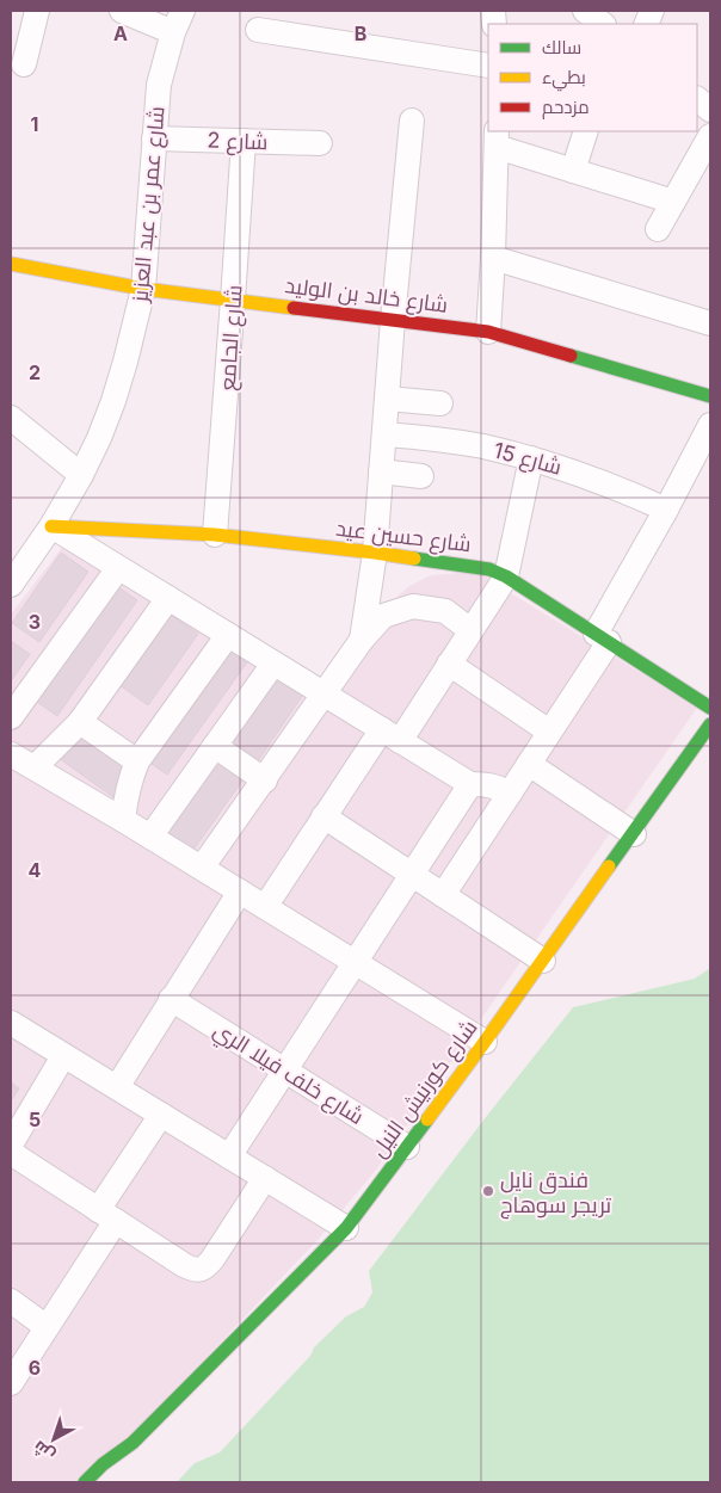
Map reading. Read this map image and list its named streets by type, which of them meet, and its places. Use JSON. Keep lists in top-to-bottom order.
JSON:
{
  "streets": {
    "street": [
      "شارع 2",
      "شارع عمر بن عبد العزيز",
      "شارع خالد بن الوليد",
      "شارع الجامع",
      "شارع 15",
      "شارع حسين عيد",
      "شارع خلف فيلا الري",
      "شارع كورنيش النيل"
    ]
  },
  "crossings": [
    ["شارع 2", "شارع عمر بن عبد العزيز"],
    ["شارع 2", "شارع الجامع"],
    ["شارع عمر بن عبد العزيز", "شارع خالد بن الوليد"],
    ["شارع عمر بن عبد العزيز", "شارع حسين عيد"],
    ["شارع خالد بن الوليد", "شارع الجامع"],
    ["شارع الجامع", "شارع حسين عيد"],
    ["شارع خلف فيلا الري", "شارع كورنيش النيل"]
  ],
  "places": ["فندق نايل تريجر سوهاج"],
  "legend": ["سالك", "بطيء", "مزدحم"],
  "north": "bottom left",
  "grid": {
    "columns": ["A", "B"],
    "rows": [
      "1",
      "2",
      "3",
      "4",
      "5",
      "6"
    ]
  }
}
